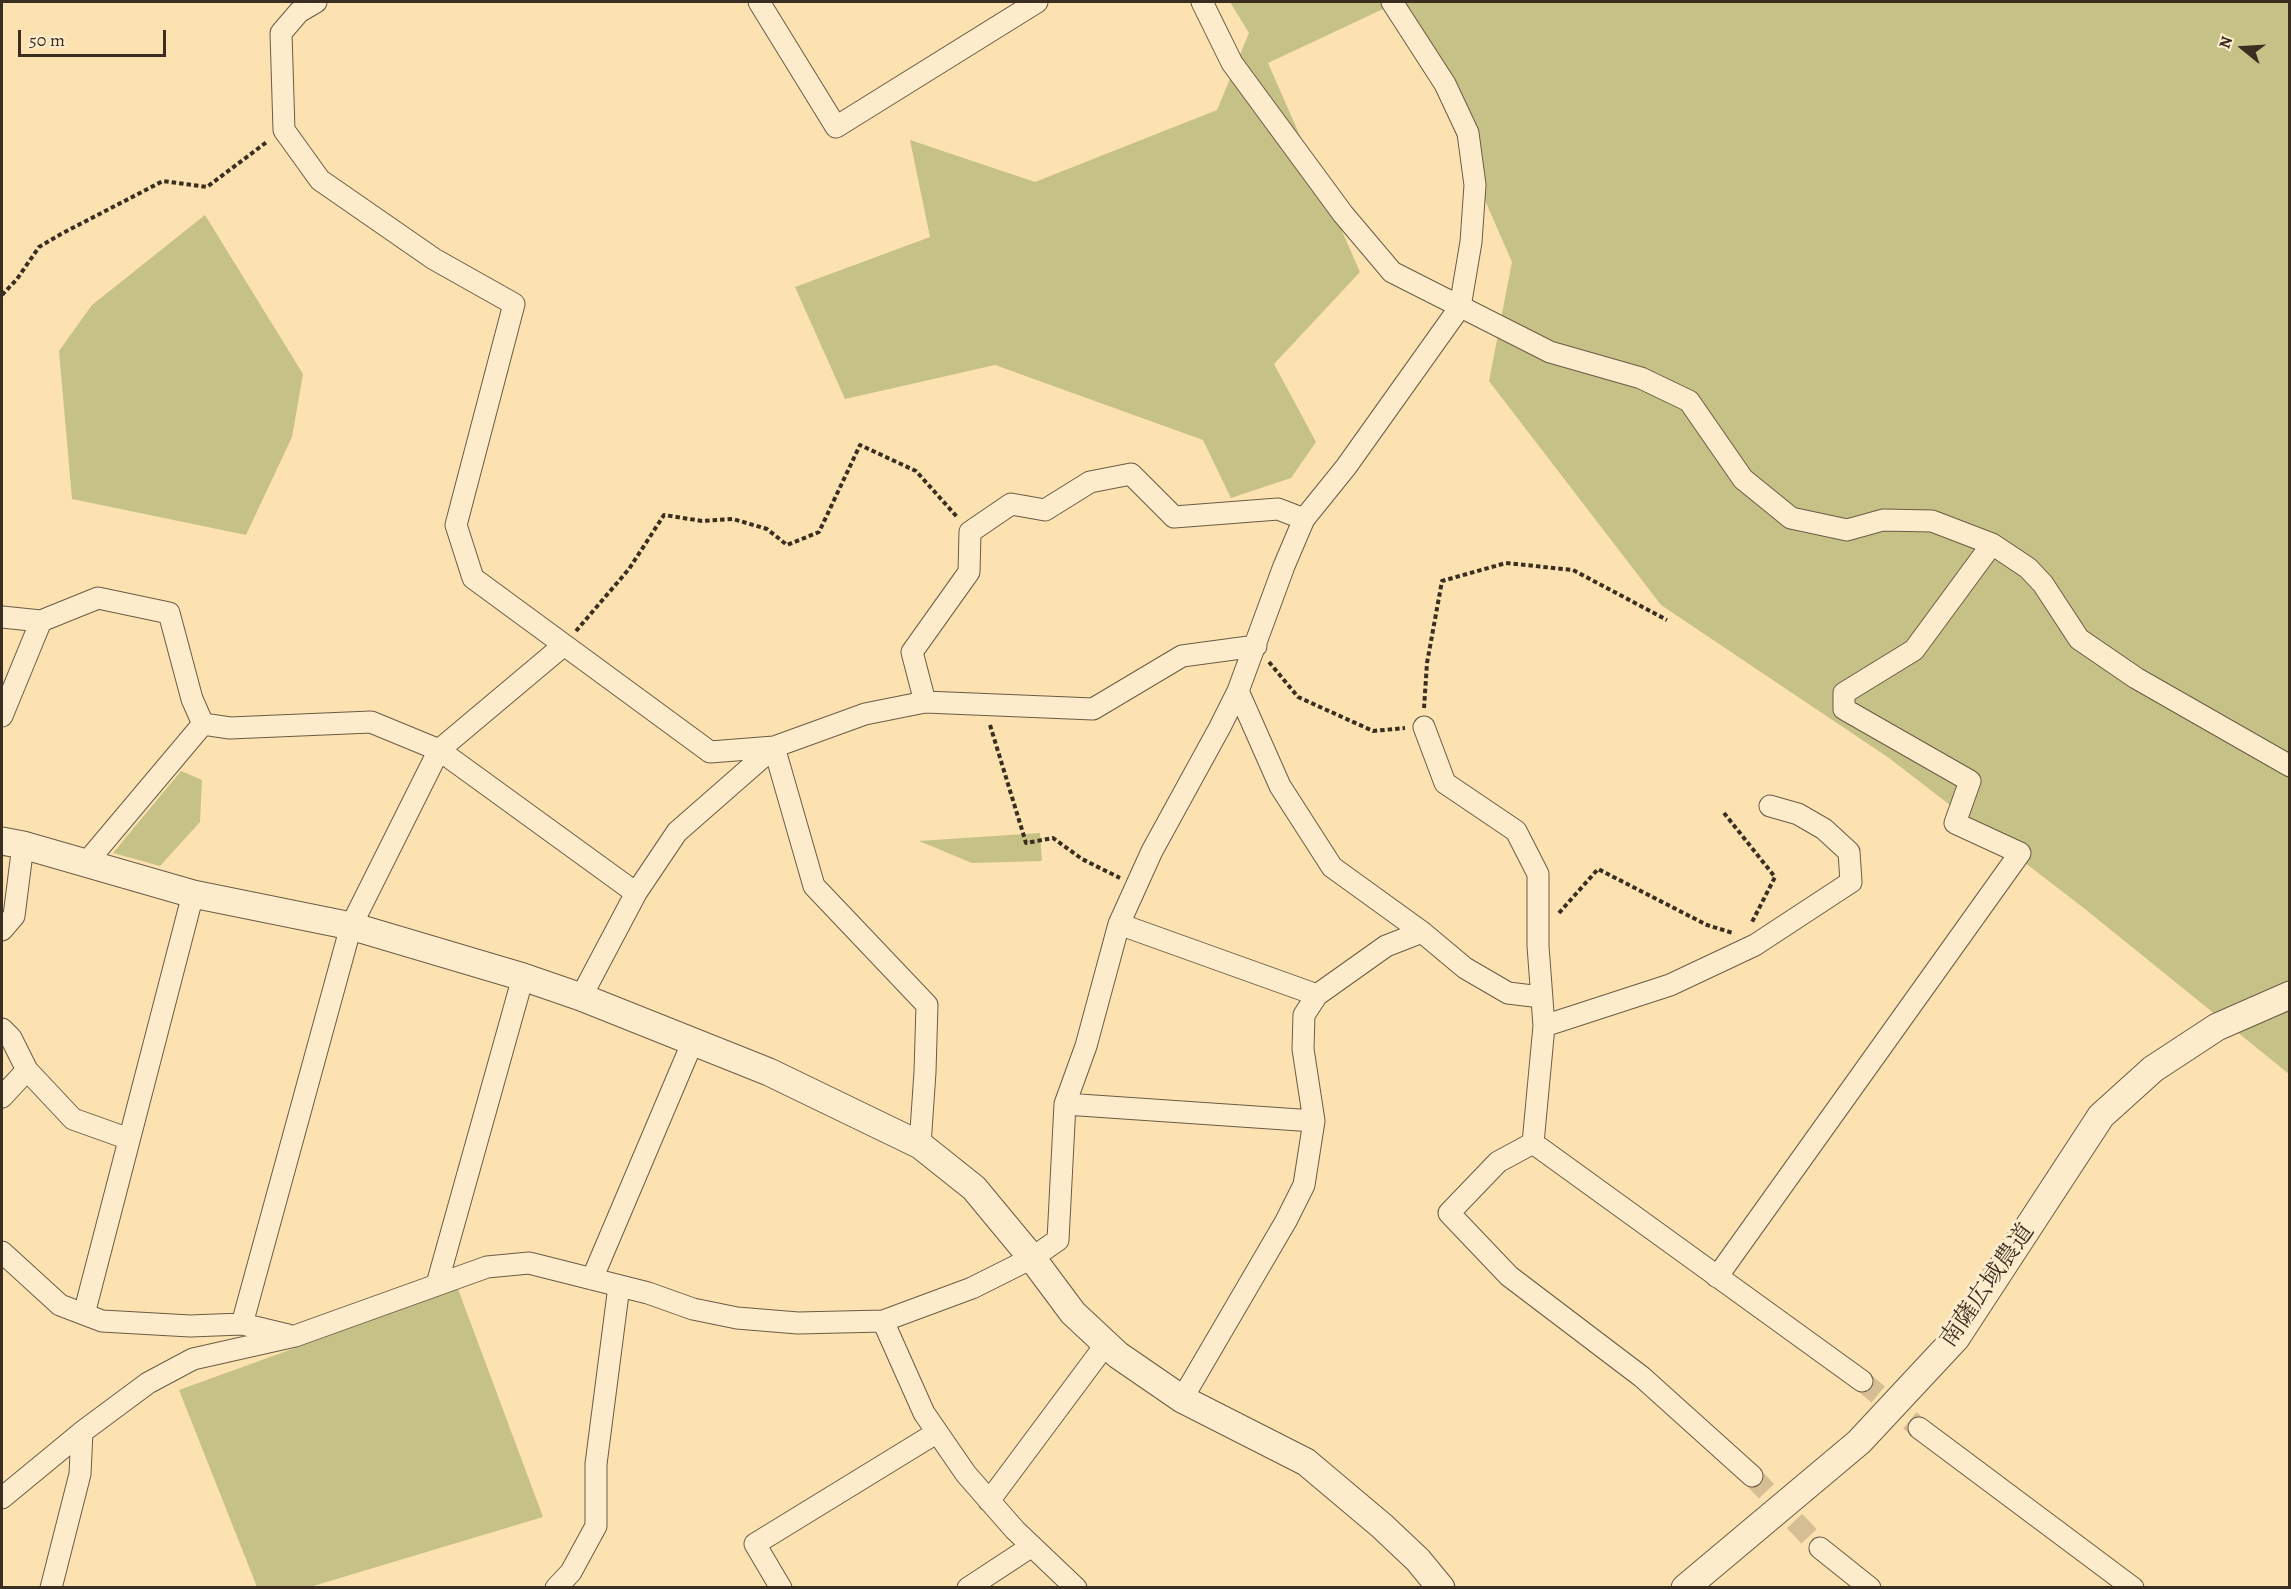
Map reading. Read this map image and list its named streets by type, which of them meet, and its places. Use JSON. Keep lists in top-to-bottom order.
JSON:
{
  "streets": {
    "street": ["南薩広域農道"]
  },
  "scale_bar": "50 m",
  "north": "left"
}
